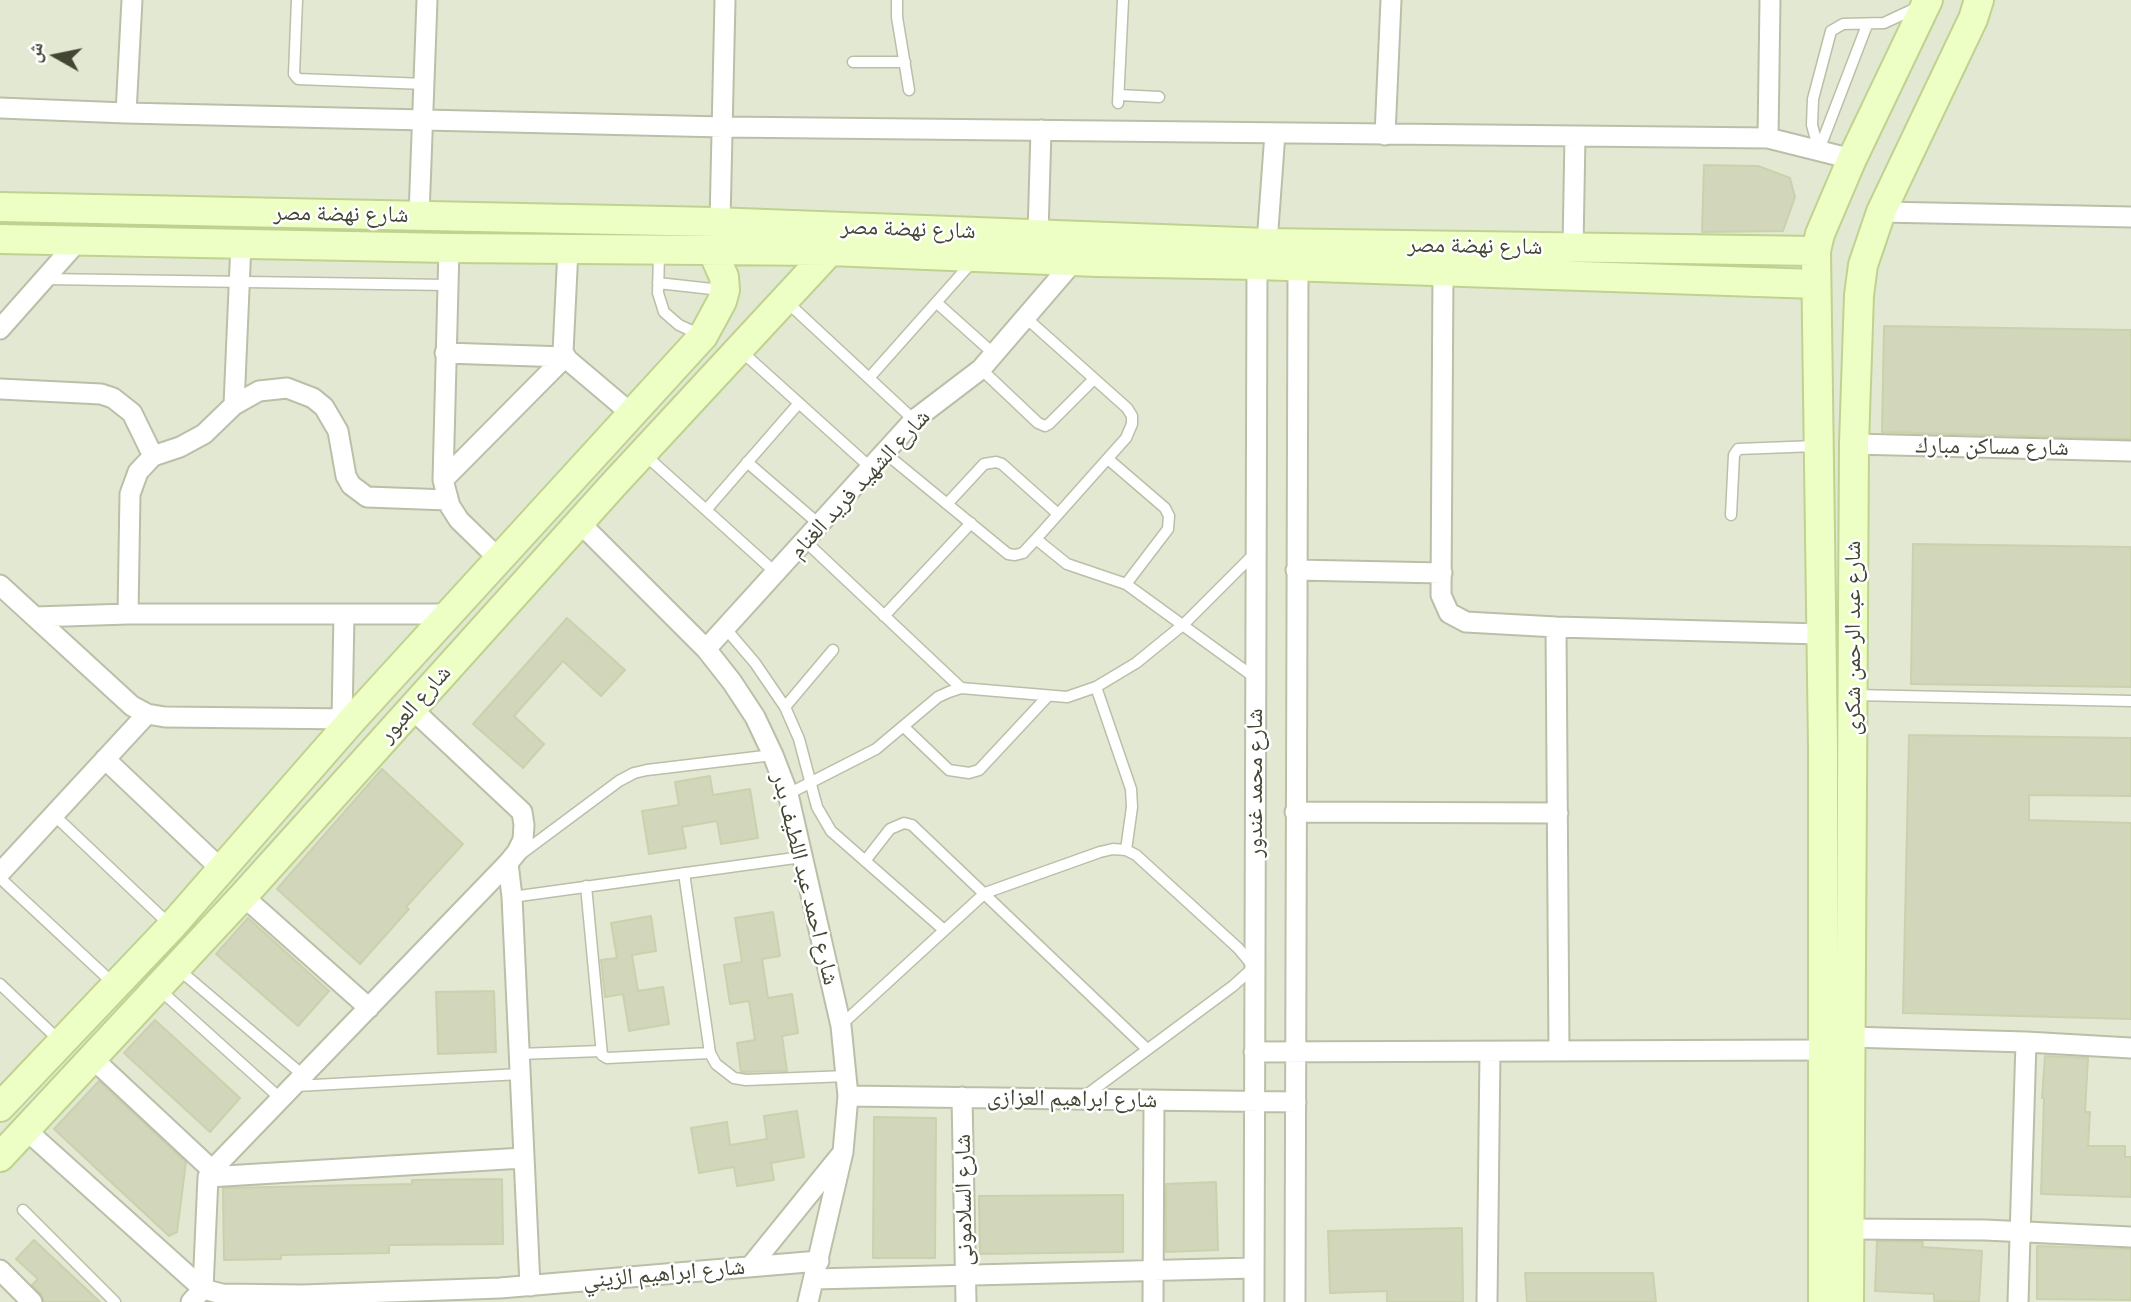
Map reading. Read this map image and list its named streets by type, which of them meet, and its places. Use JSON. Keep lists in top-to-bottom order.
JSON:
{
  "streets": {
    "street": [
      "شارع نهضة مصر",
      "شارع مساكن مبارك",
      "شارع الشهيد فريد الغنام",
      "شارع عبد الرحمن شكرى",
      "شارع العبور",
      "شارع محمد غندور",
      "شارع احمد عبد اللطيف بدر",
      "شارع ابراهيم العزازى",
      "شارع السلامونى",
      "شارع ابراهيم الزيني"
    ]
  },
  "crossings": [
    ["شارع نهضة مصر", "شارع الشهيد فريد الغنام"],
    ["شارع نهضة مصر", "شارع عبد الرحمن شكرى"],
    ["شارع نهضة مصر", "شارع العبور"],
    ["شارع نهضة مصر", "شارع محمد غندور"],
    ["شارع مساكن مبارك", "شارع عبد الرحمن شكرى"],
    ["شارع الشهيد فريد الغنام", "شارع احمد عبد اللطيف بدر"],
    ["شارع العبور", "شارع احمد عبد اللطيف بدر"],
    ["شارع محمد غندور", "شارع ابراهيم العزازى"],
    ["شارع محمد غندور", "شارع ابراهيم الزيني"],
    ["شارع احمد عبد اللطيف بدر", "شارع ابراهيم العزازى"],
    ["شارع احمد عبد اللطيف بدر", "شارع ابراهيم الزيني"],
    ["شارع ابراهيم العزازى", "شارع السلامونى"],
    ["شارع السلامونى", "شارع ابراهيم الزيني"]
  ],
  "north": "left"
}
